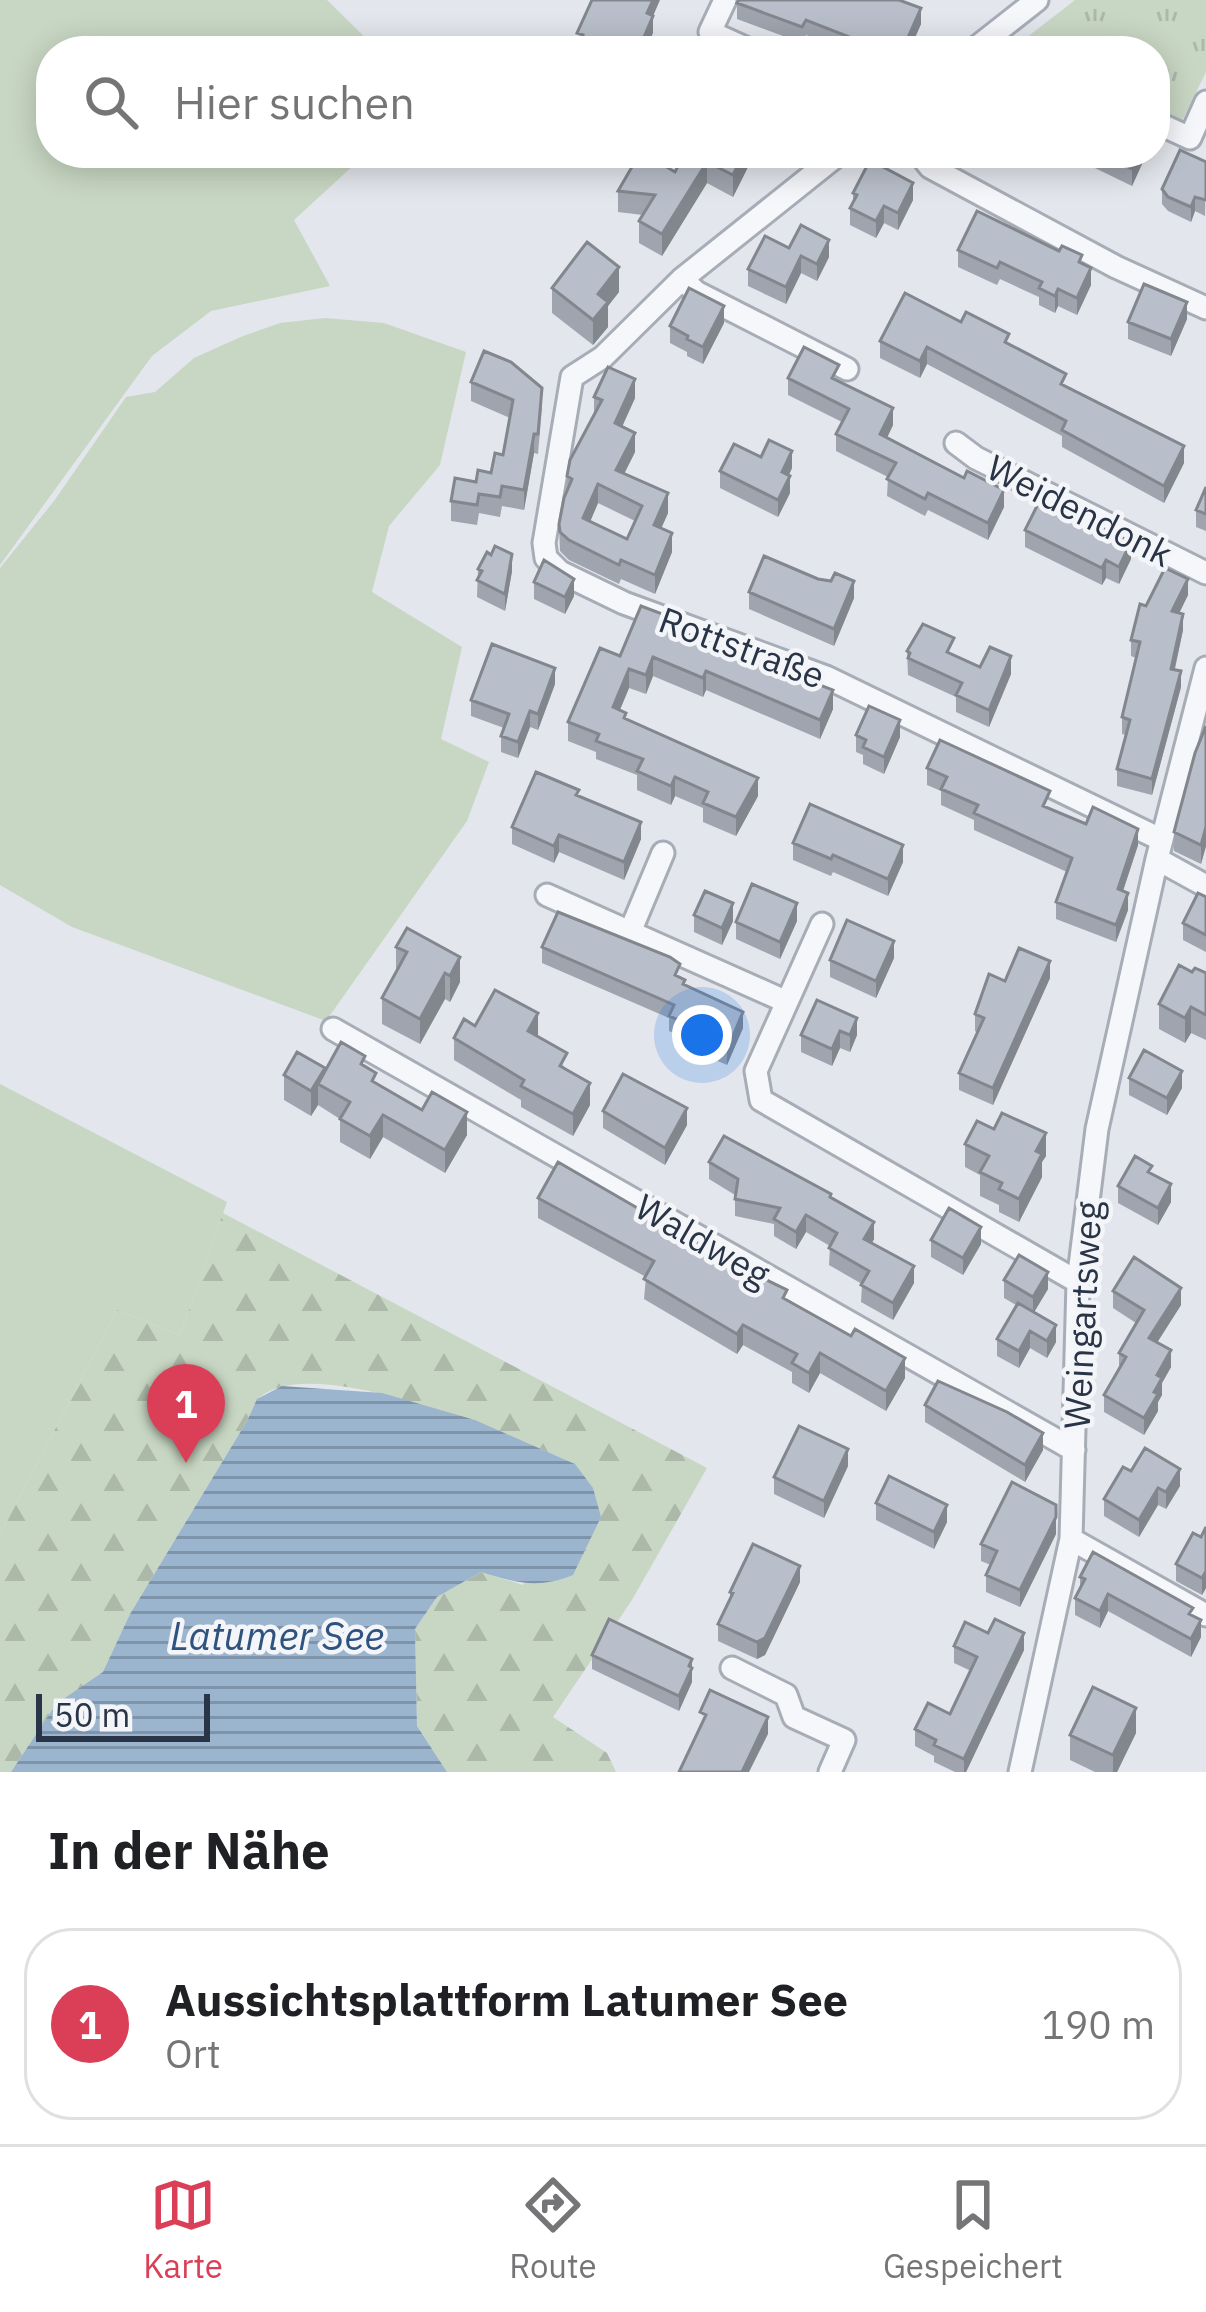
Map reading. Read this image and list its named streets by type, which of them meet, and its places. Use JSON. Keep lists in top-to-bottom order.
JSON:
{
  "streets": {
    "street": [
      "Weidendonk",
      "Rottstraße",
      "Waldweg",
      "Weingartsweg"
    ]
  },
  "crossings": [
    ["Rottstraße", "Weingartsweg"],
    ["Waldweg", "Weingartsweg"]
  ],
  "water": ["Latumer See"],
  "scale_bar": "50 m",
  "page": {
    "search": "Hier suchen",
    "pins": "1",
    "scale": "50 m",
    "heading": "In der Nähe",
    "list": [
      {
        "mark": "1",
        "name": "Aussichtsplattform Latumer See",
        "note": "Ort",
        "value": "190 m"
      }
    ],
    "nav": ["Karte", "Route", "Gespeichert"]
  }
}
